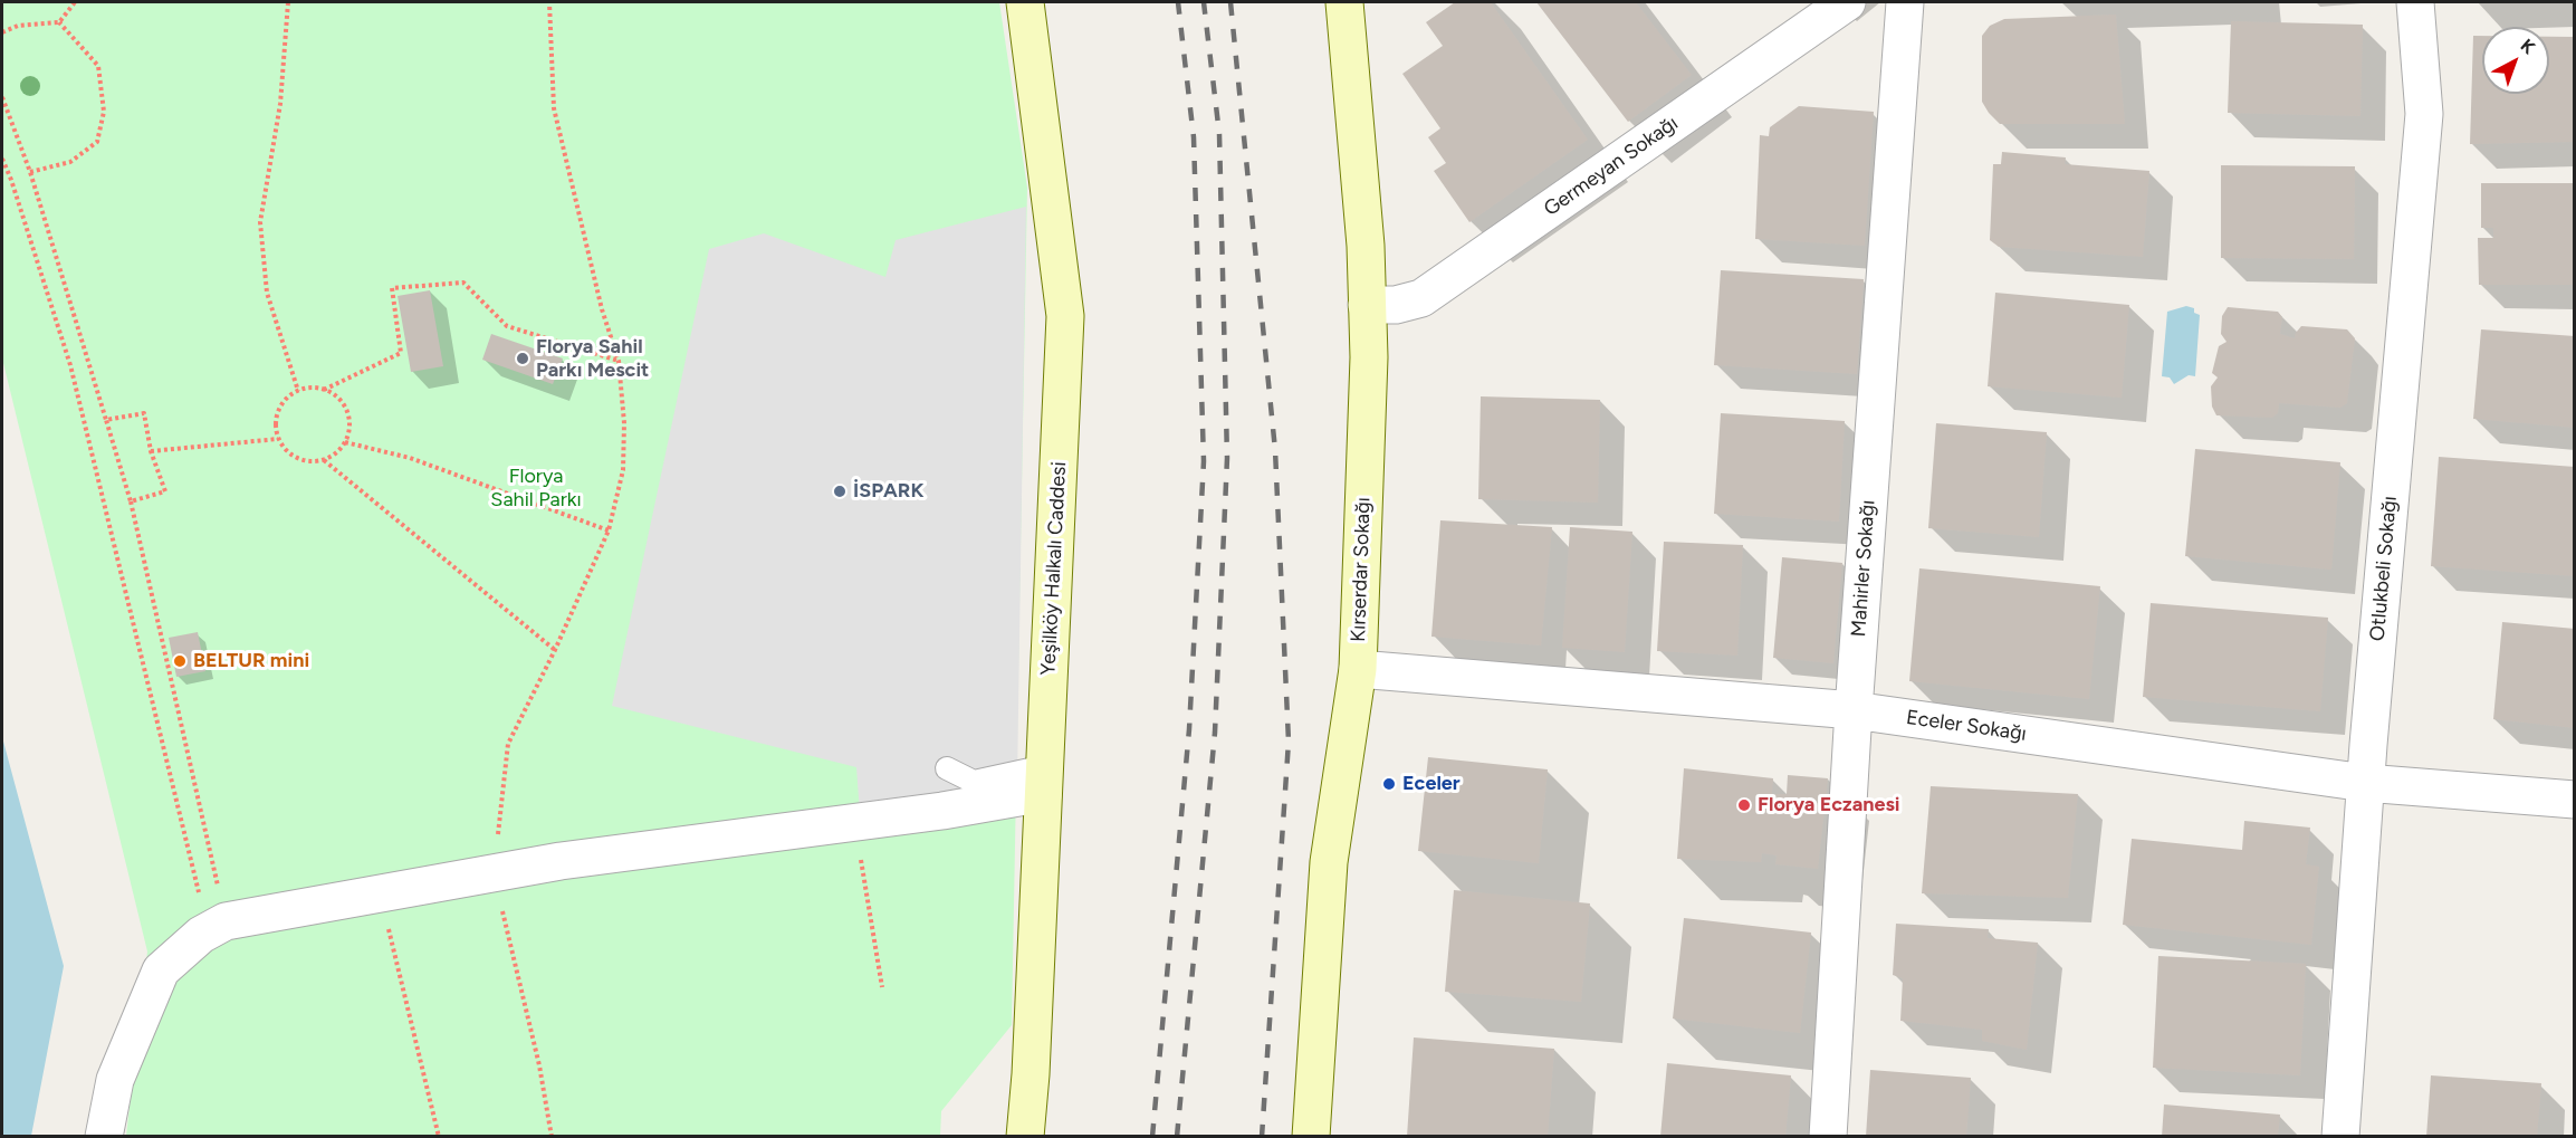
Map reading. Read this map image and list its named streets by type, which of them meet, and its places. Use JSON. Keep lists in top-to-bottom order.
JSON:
{
  "streets": {
    "main road": ["Yeşilköy Halkalı Caddesi", "Kırserdar Sokağı"],
    "street": [
      "Germeyan Sokağı",
      "Mahirler Sokağı",
      "Otlukbeli Sokağı",
      "Eceler Sokağı"
    ]
  },
  "crossings": [
    ["Germeyan Sokağı", "Kırserdar Sokağı"],
    ["Mahirler Sokağı", "Eceler Sokağı"],
    ["Otlukbeli Sokağı", "Eceler Sokağı"],
    ["Kırserdar Sokağı", "Eceler Sokağı"]
  ],
  "parks": ["Florya Sahil Parkı"],
  "places": [
    "Florya Sahil Parkı Mescit",
    "İSPARK",
    "BELTUR mini",
    "Eceler",
    "Florya Eczanesi"
  ],
  "north": "top right"
}
